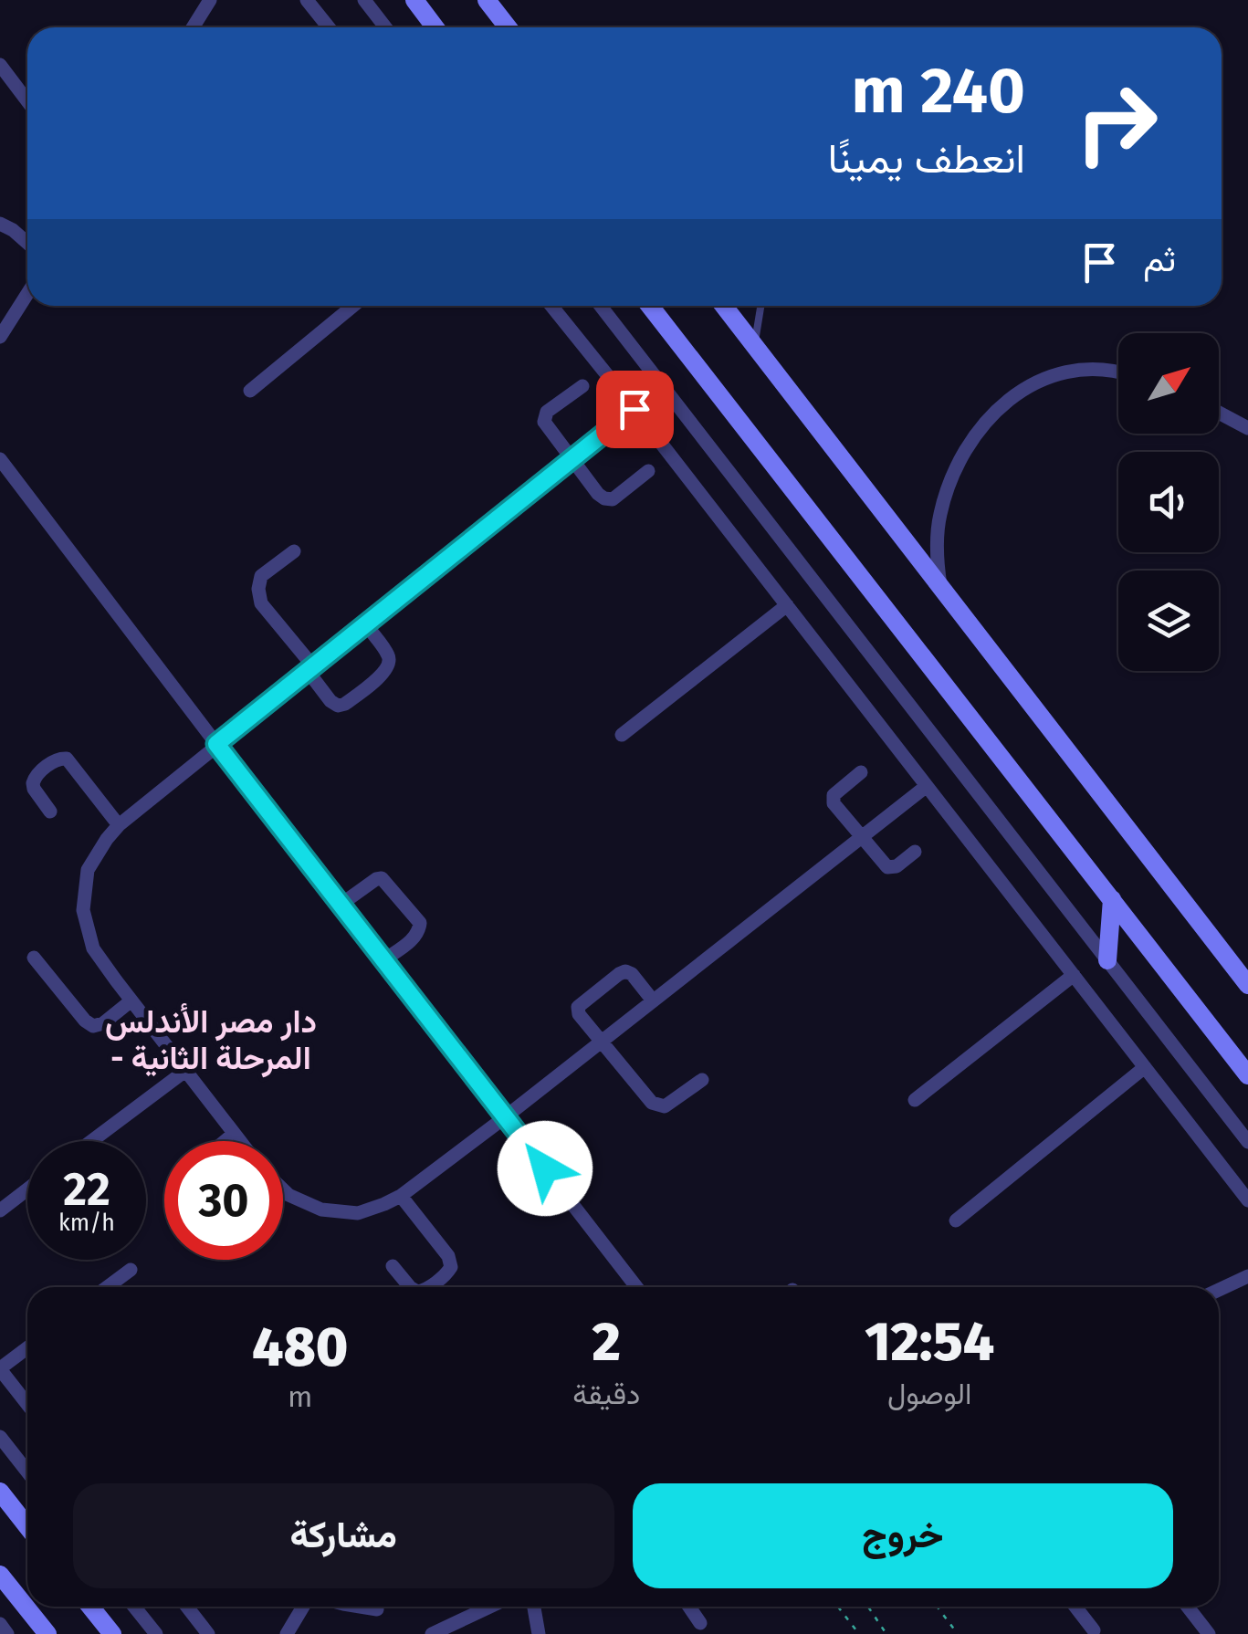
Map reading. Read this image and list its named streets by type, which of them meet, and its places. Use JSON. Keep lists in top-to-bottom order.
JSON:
{
  "districts": ["دار مصر الأندلس - المرحلة الثانية"],
  "north": "top right",
  "page": {
    "turn": ["240 m", "انعطف يمينًا"],
    "then": "ثم",
    "speed": "22 km/h",
    "limit": "30",
    "eta": [
      "12:54",
      "الوصول",
      "2",
      "دقيقة",
      "480",
      "m"
    ],
    "buttons": ["خروج", "مشاركة"]
  }
}
